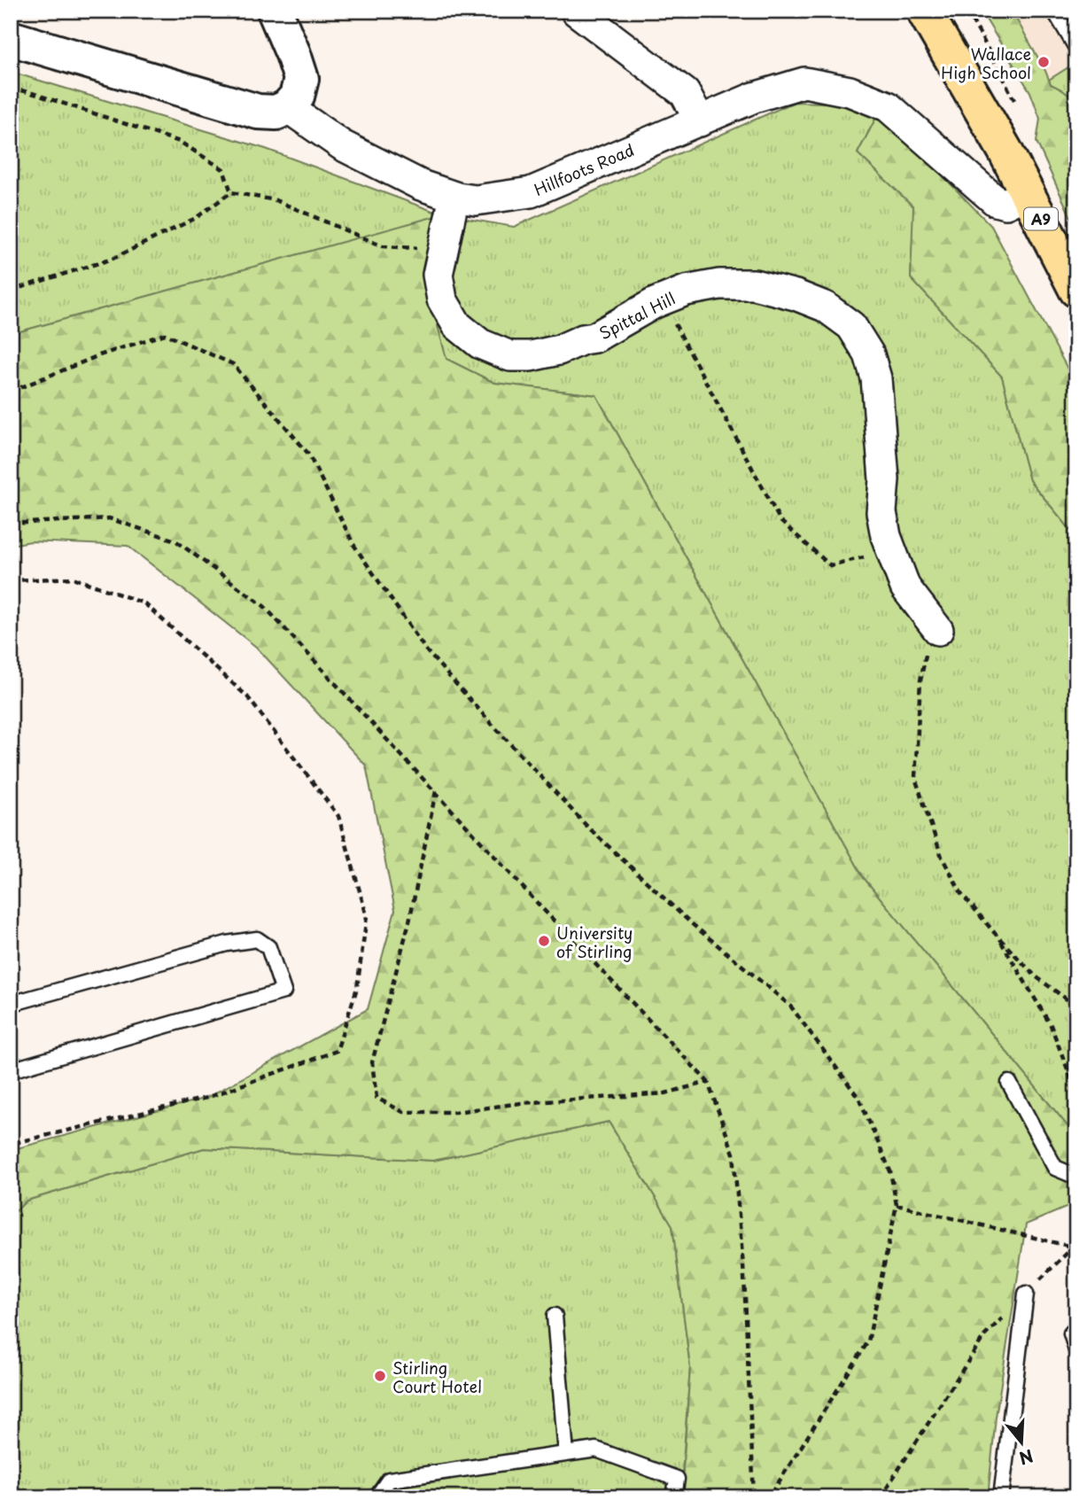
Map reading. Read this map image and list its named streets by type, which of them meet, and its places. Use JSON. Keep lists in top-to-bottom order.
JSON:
{
  "streets": {
    "main road": ["A9"],
    "street": ["Hillfoots Road", "Spittal Hill"]
  },
  "crossings": [
    ["Hillfoots Road", "A9"],
    ["Hillfoots Road", "Spittal Hill"]
  ],
  "places": ["Wallace High School", "University of Stirling", "Stirling Court Hotel"],
  "north": "bottom"
}
